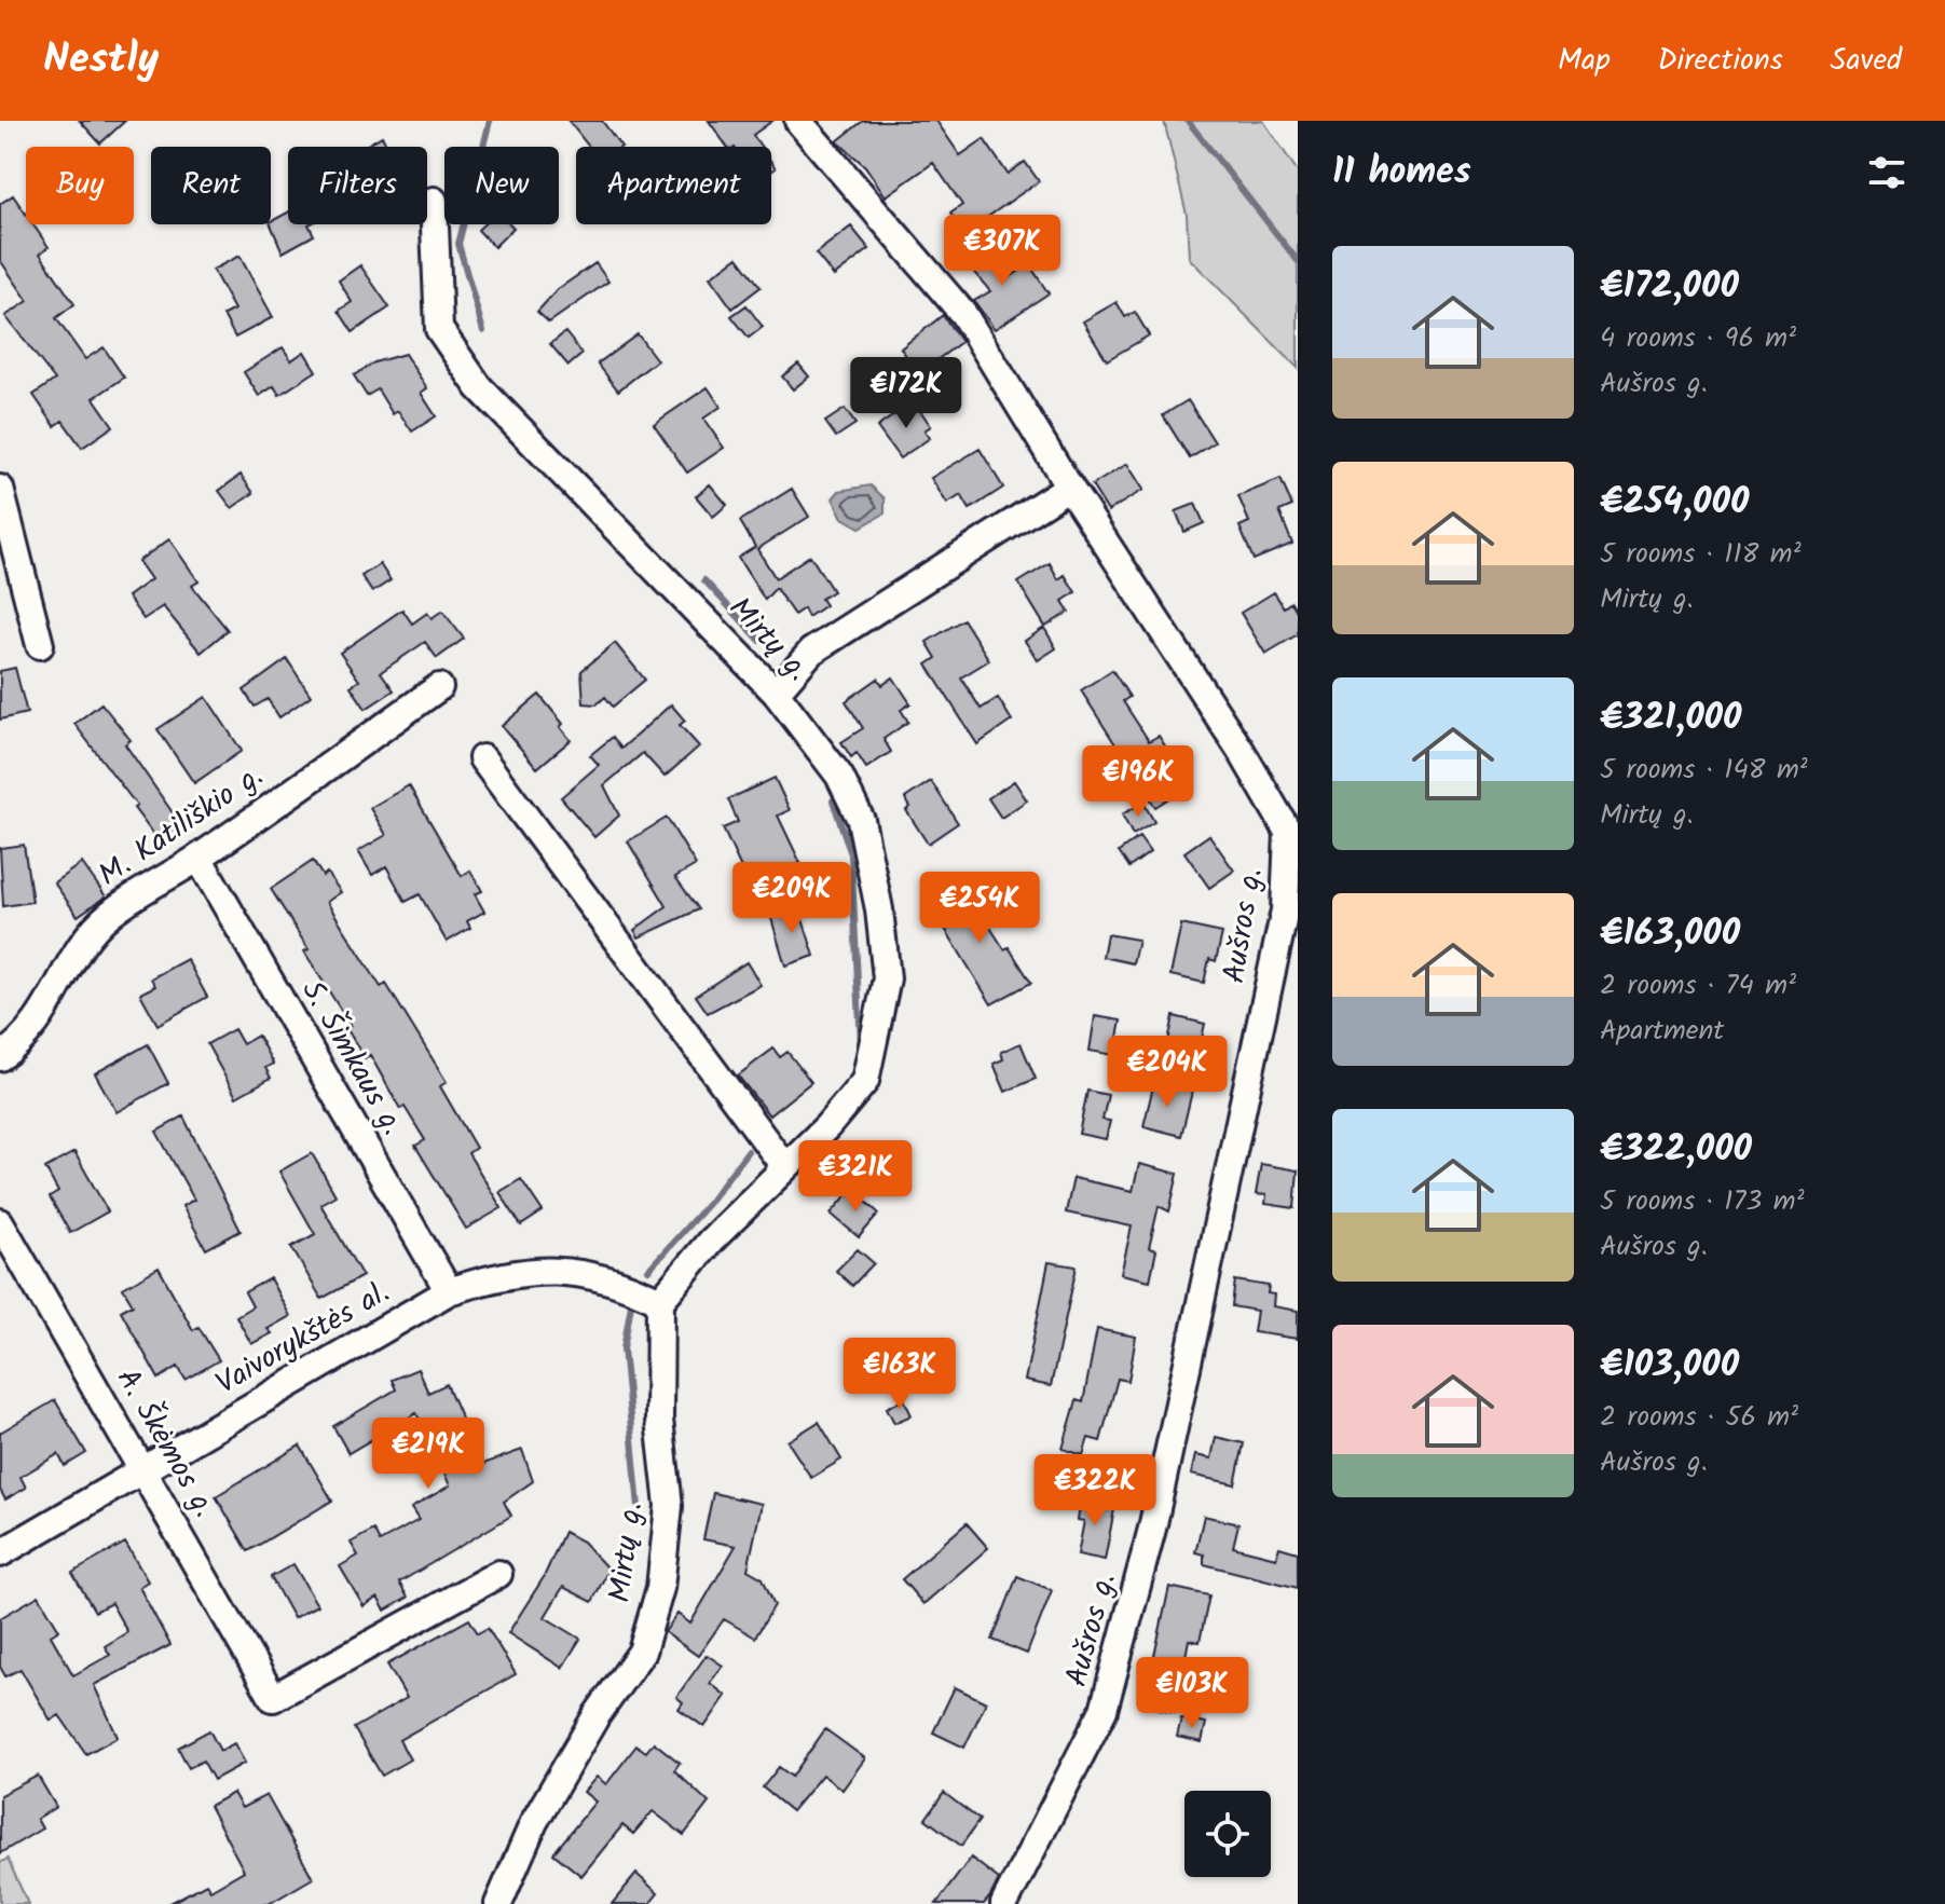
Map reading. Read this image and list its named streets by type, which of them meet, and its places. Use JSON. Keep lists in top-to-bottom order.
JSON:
{
  "streets": {
    "street": [
      "Mirtų g.",
      "M. Katiliškio g.",
      "Aušros g.",
      "S. Šimkaus g.",
      "Vaivorykštės al.",
      "A. Škėmos g."
    ]
  },
  "crossings": [
    ["Mirtų g.", "Vaivorykštės al."],
    ["M. Katiliškio g.", "S. Šimkaus g."],
    ["S. Šimkaus g.", "Vaivorykštės al."],
    ["Vaivorykštės al.", "A. Škėmos g."]
  ],
  "page": {
    "header": "Nestly",
    "nav": ["Map", "Directions", "Saved"],
    "heading": "11 homes",
    "chip": [
      "Buy",
      "Rent",
      "Filters",
      "New",
      "Apartment"
    ],
    "price": [
      "€307K",
      "€172K",
      "€196K",
      "€209K",
      "€254K",
      "€204K",
      "€321K",
      "€163K",
      "€219K",
      "€322K",
      "€103K"
    ],
    "list": [
      {
        "name": "€172,000",
        "note": "4 rooms · 96 m² · Aušros g."
      },
      {
        "name": "€254,000",
        "note": "5 rooms · 118 m² · Mirtų g."
      },
      {
        "name": "€321,000",
        "note": "5 rooms · 148 m² · Mirtų g."
      },
      {
        "name": "€163,000",
        "note": "2 rooms · 74 m² · Apartment"
      },
      {
        "name": "€322,000",
        "note": "5 rooms · 173 m² · Aušros g."
      },
      {
        "name": "€103,000",
        "note": "2 rooms · 56 m² · Aušros g."
      }
    ]
  }
}
